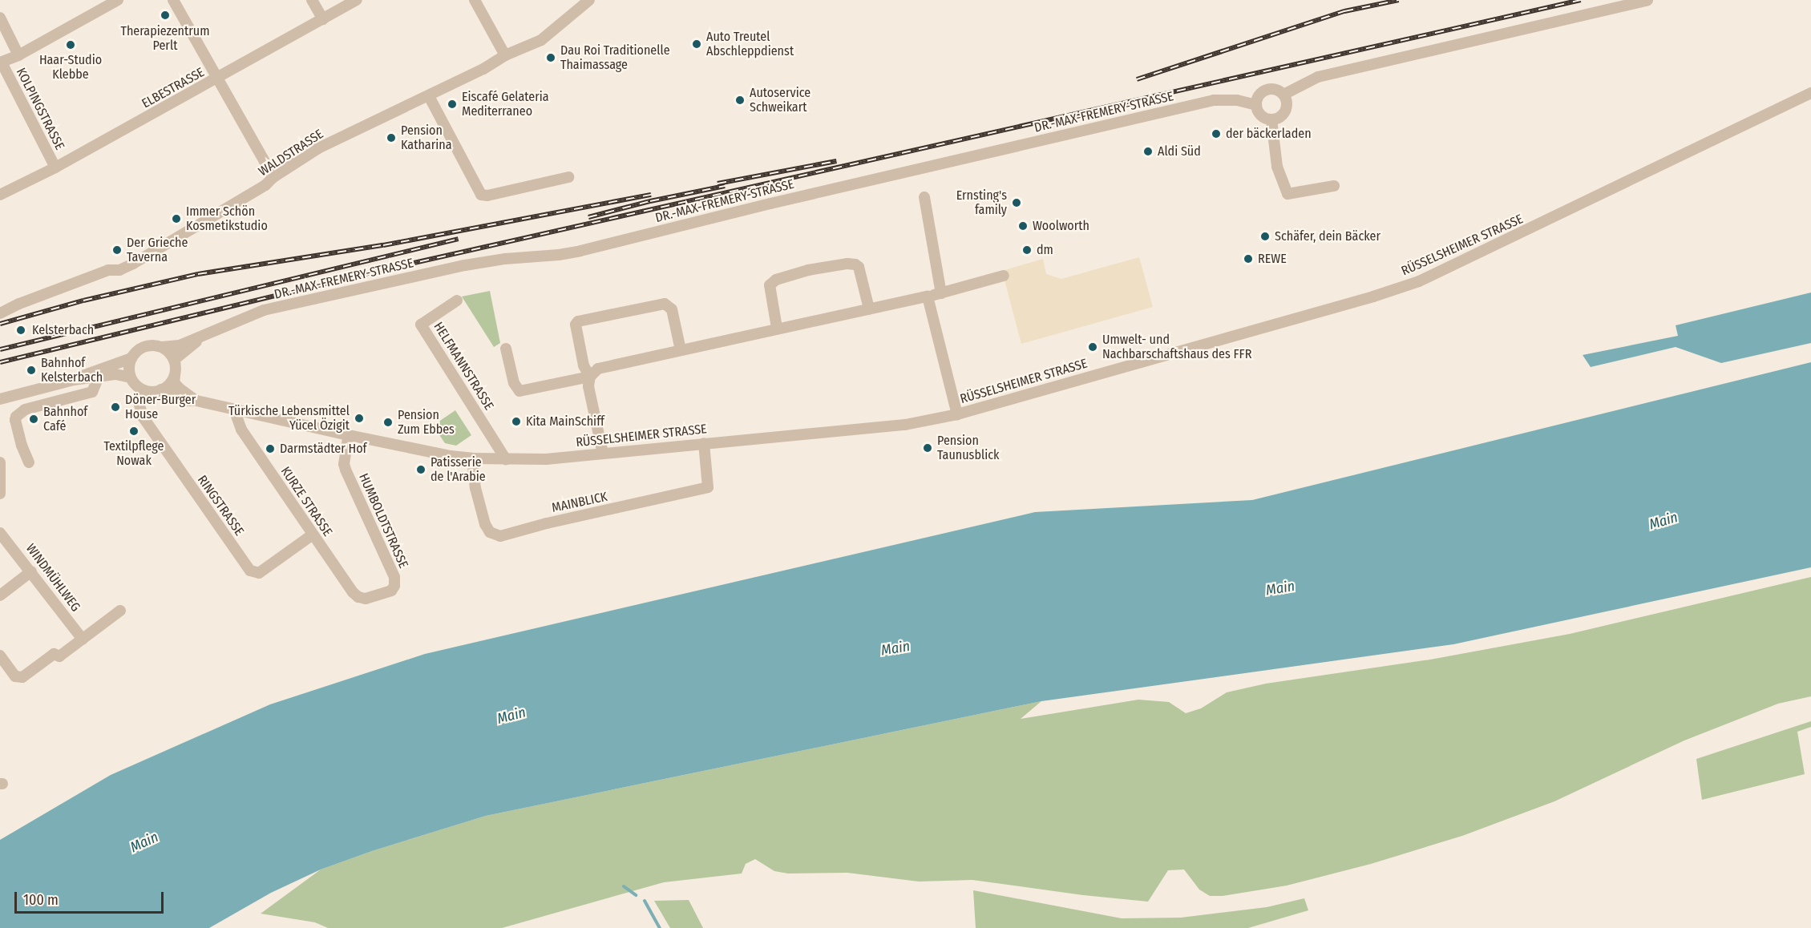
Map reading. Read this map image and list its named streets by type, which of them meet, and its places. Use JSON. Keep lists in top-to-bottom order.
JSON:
{
  "streets": {
    "street": [
      "ELBESTRASSE",
      "KOLPINGSTRASSE",
      "DR.-MAX-FREMERY-STRASSE",
      "WALDSTRASSE",
      "RÜSSELSHEIMER STRASSE",
      "HELFMANNSTRASSE",
      "KURZE STRASSE",
      "MAINBLICK",
      "RINGSTRASSE",
      "HUMBOLDTSTRASSE",
      "WINDMÜHLWEG"
    ]
  },
  "crossings": [
    ["ELBESTRASSE", "KOLPINGSTRASSE"],
    ["DR.-MAX-FREMERY-STRASSE", "RÜSSELSHEIMER STRASSE"],
    ["DR.-MAX-FREMERY-STRASSE", "RINGSTRASSE"],
    ["RÜSSELSHEIMER STRASSE", "HELFMANNSTRASSE"],
    ["RÜSSELSHEIMER STRASSE", "KURZE STRASSE"],
    ["RÜSSELSHEIMER STRASSE", "MAINBLICK"],
    ["RÜSSELSHEIMER STRASSE", "RINGSTRASSE"],
    ["RÜSSELSHEIMER STRASSE", "HUMBOLDTSTRASSE"],
    ["KURZE STRASSE", "RINGSTRASSE"],
    ["KURZE STRASSE", "HUMBOLDTSTRASSE"]
  ],
  "water": ["Main"],
  "places": [
    "Therapiezentrum Perlt",
    "Auto Treutel Abschleppdienst",
    "Haar-Studio Klebbe",
    "Dau Roi Traditionelle Thaimassage",
    "Autoservice Schweikart",
    "Eiscafé Gelateria Mediterraneo",
    "der bäckerladen",
    "Pension Katharina",
    "Aldi Süd",
    "Ernsting's family",
    "Immer Schön Kosmetikstudio",
    "Woolworth",
    "Schäfer, dein Bäcker",
    "Der Grieche Taverna",
    "dm",
    "REWE",
    "Kelsterbach",
    "Umwelt- und Nachbarschaftshaus des FFR",
    "Bahnhof Kelsterbach",
    "Döner-Burger House",
    "Türkische Lebensmittel Yücel Özigit",
    "Bahnhof Café",
    "Kita MainSchiff",
    "Pension Zum Ebbes",
    "Textilpflege Nowak",
    "Pension Taunusblick",
    "Darmstädter Hof",
    "Patisserie de l'Arabie"
  ],
  "scale_bar": "100 m"
}
